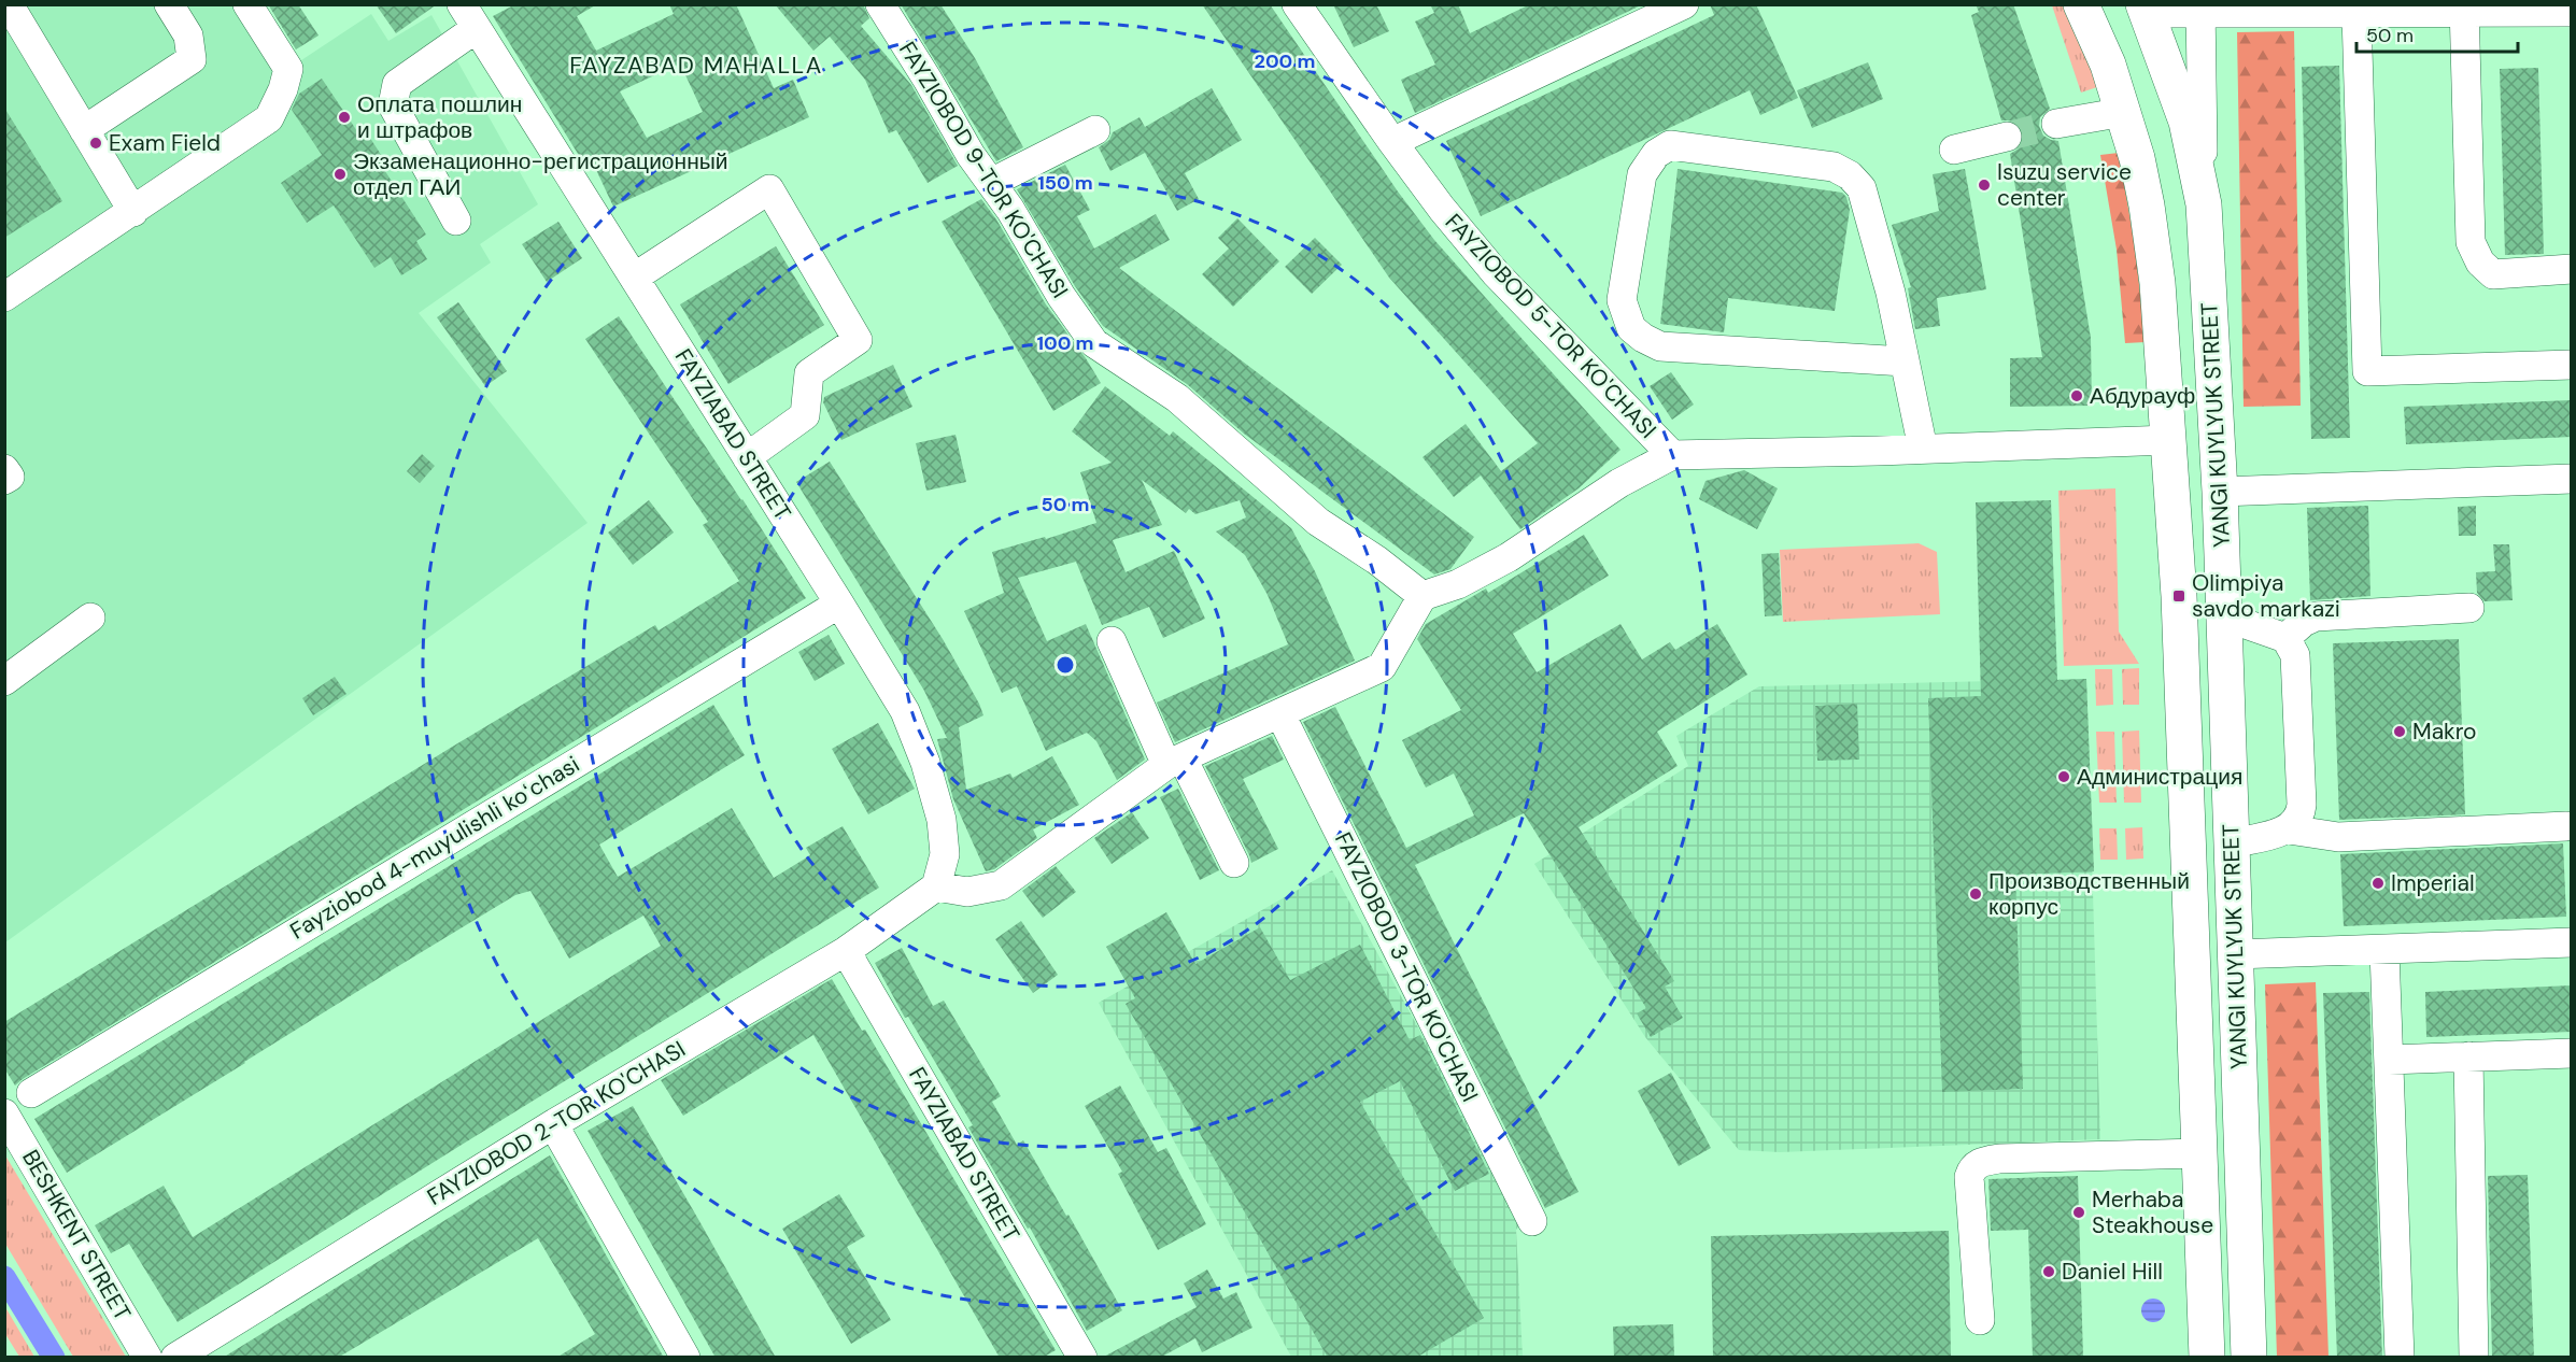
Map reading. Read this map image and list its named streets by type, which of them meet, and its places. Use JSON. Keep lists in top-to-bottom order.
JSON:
{
  "streets": {
    "main road": ["YANGI KUYLYUK STREET"],
    "street": [
      "FAYZIOBOD 9-TOR KO'CHASI",
      "FAYZIOBOD 5-TOR KO'CHASI",
      "FAYZIABAD STREET",
      "Fayziobod 4-muyulishli koʻchasi",
      "FAYZIOBOD 3-TOR KO'CHASI",
      "FAYZIOBOD 2-TOR KO'CHASI",
      "BESHKENT STREET"
    ]
  },
  "crossings": [
    ["FAYZIABAD STREET", "Fayziobod 4-muyulishli koʻchasi"],
    ["FAYZIABAD STREET", "FAYZIOBOD 2-TOR KO'CHASI"]
  ],
  "districts": ["FAYZABAD MAHALLA"],
  "places": {
    "other": [
      "Оплата пошлин и штрафов",
      "Exam Field",
      "Экзаменационно-регистрационный отдел ГАИ",
      "Isuzu service center",
      "Абдурауф",
      "Makro",
      "Администрация",
      "Imperial",
      "Производственный корпус",
      "Merhaba Steakhouse",
      "Daniel Hill"
    ],
    "transit": ["Olimpiya savdo markazi"]
  },
  "scale_bar": "50 m",
  "rings": [
    "200 m",
    "150 m",
    "100 m",
    "50 m"
  ]
}
